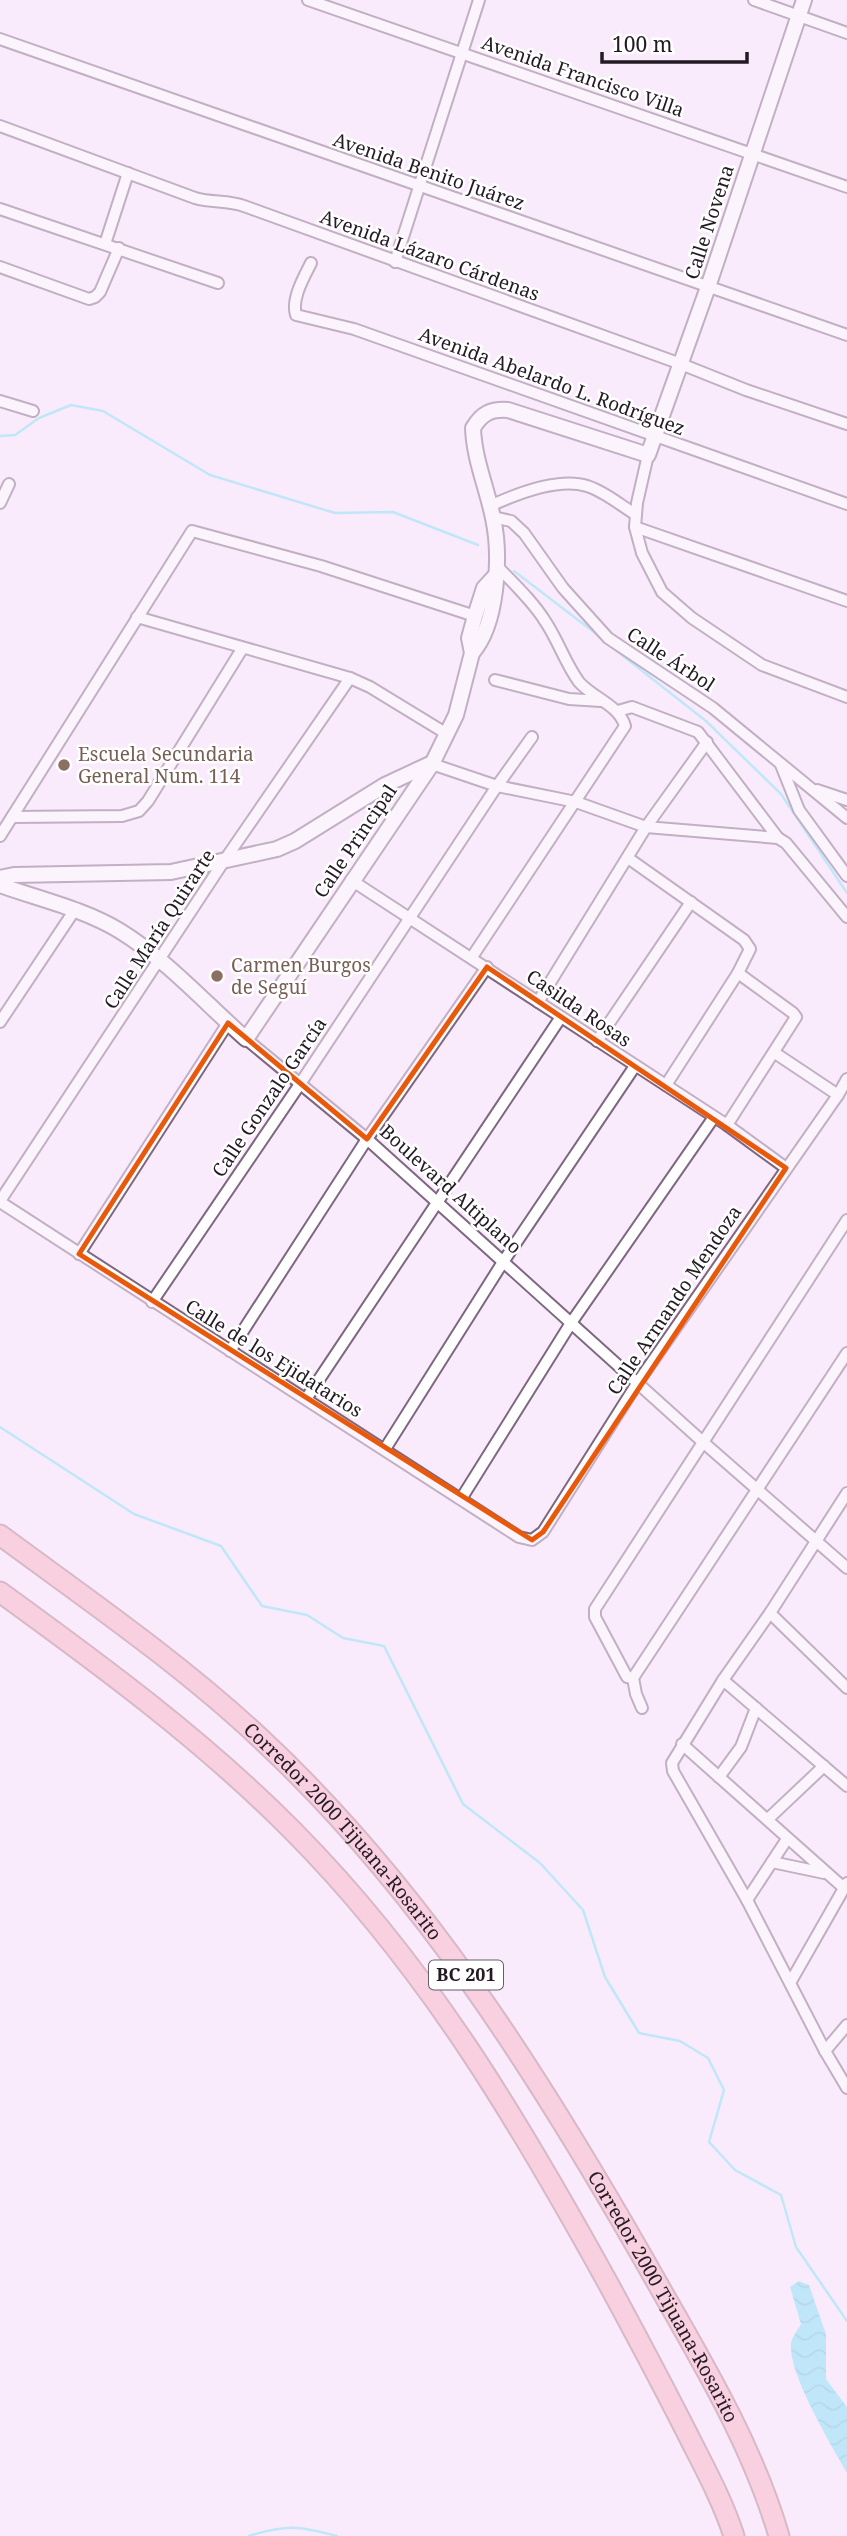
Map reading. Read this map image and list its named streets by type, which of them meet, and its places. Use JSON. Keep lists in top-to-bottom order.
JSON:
{
  "streets": {
    "highway": ["Corredor 2000 Tijuana-Rosarito", "BC 201"],
    "street": [
      "Avenida Francisco Villa",
      "Avenida Benito Juárez",
      "Calle Novena",
      "Avenida Lázaro Cárdenas",
      "Avenida Abelardo L. Rodríguez",
      "Calle Árbol",
      "Calle Principal",
      "Calle María Quirarte",
      "Casilda Rosas",
      "Calle Gonzalo García",
      "Boulevard Altiplano",
      "Calle Armando Mendoza",
      "Calle de los Ejidatarios"
    ]
  },
  "crossings": [
    ["Avenida Francisco Villa", "Calle Novena"],
    ["Avenida Benito Juárez", "Calle Novena"],
    ["Calle Novena", "Avenida Lázaro Cárdenas"],
    ["Calle Novena", "Avenida Abelardo L. Rodríguez"],
    ["Calle Novena", "Calle Principal"],
    ["Calle Árbol", "Calle Principal"],
    ["Calle Principal", "Casilda Rosas"],
    ["Calle Principal", "Boulevard Altiplano"],
    ["Calle María Quirarte", "Boulevard Altiplano"],
    ["Calle María Quirarte", "Calle de los Ejidatarios"],
    ["Casilda Rosas", "Calle Gonzalo García"],
    ["Casilda Rosas", "Calle Armando Mendoza"],
    ["Calle Gonzalo García", "Boulevard Altiplano"],
    ["Calle Gonzalo García", "Calle de los Ejidatarios"],
    ["Boulevard Altiplano", "Calle Armando Mendoza"],
    ["Calle Armando Mendoza", "Calle de los Ejidatarios"]
  ],
  "places": ["Escuela Secundaria General Num. 114", "Carmen Burgos de Seguí"],
  "scale_bar": "100 m"
}
